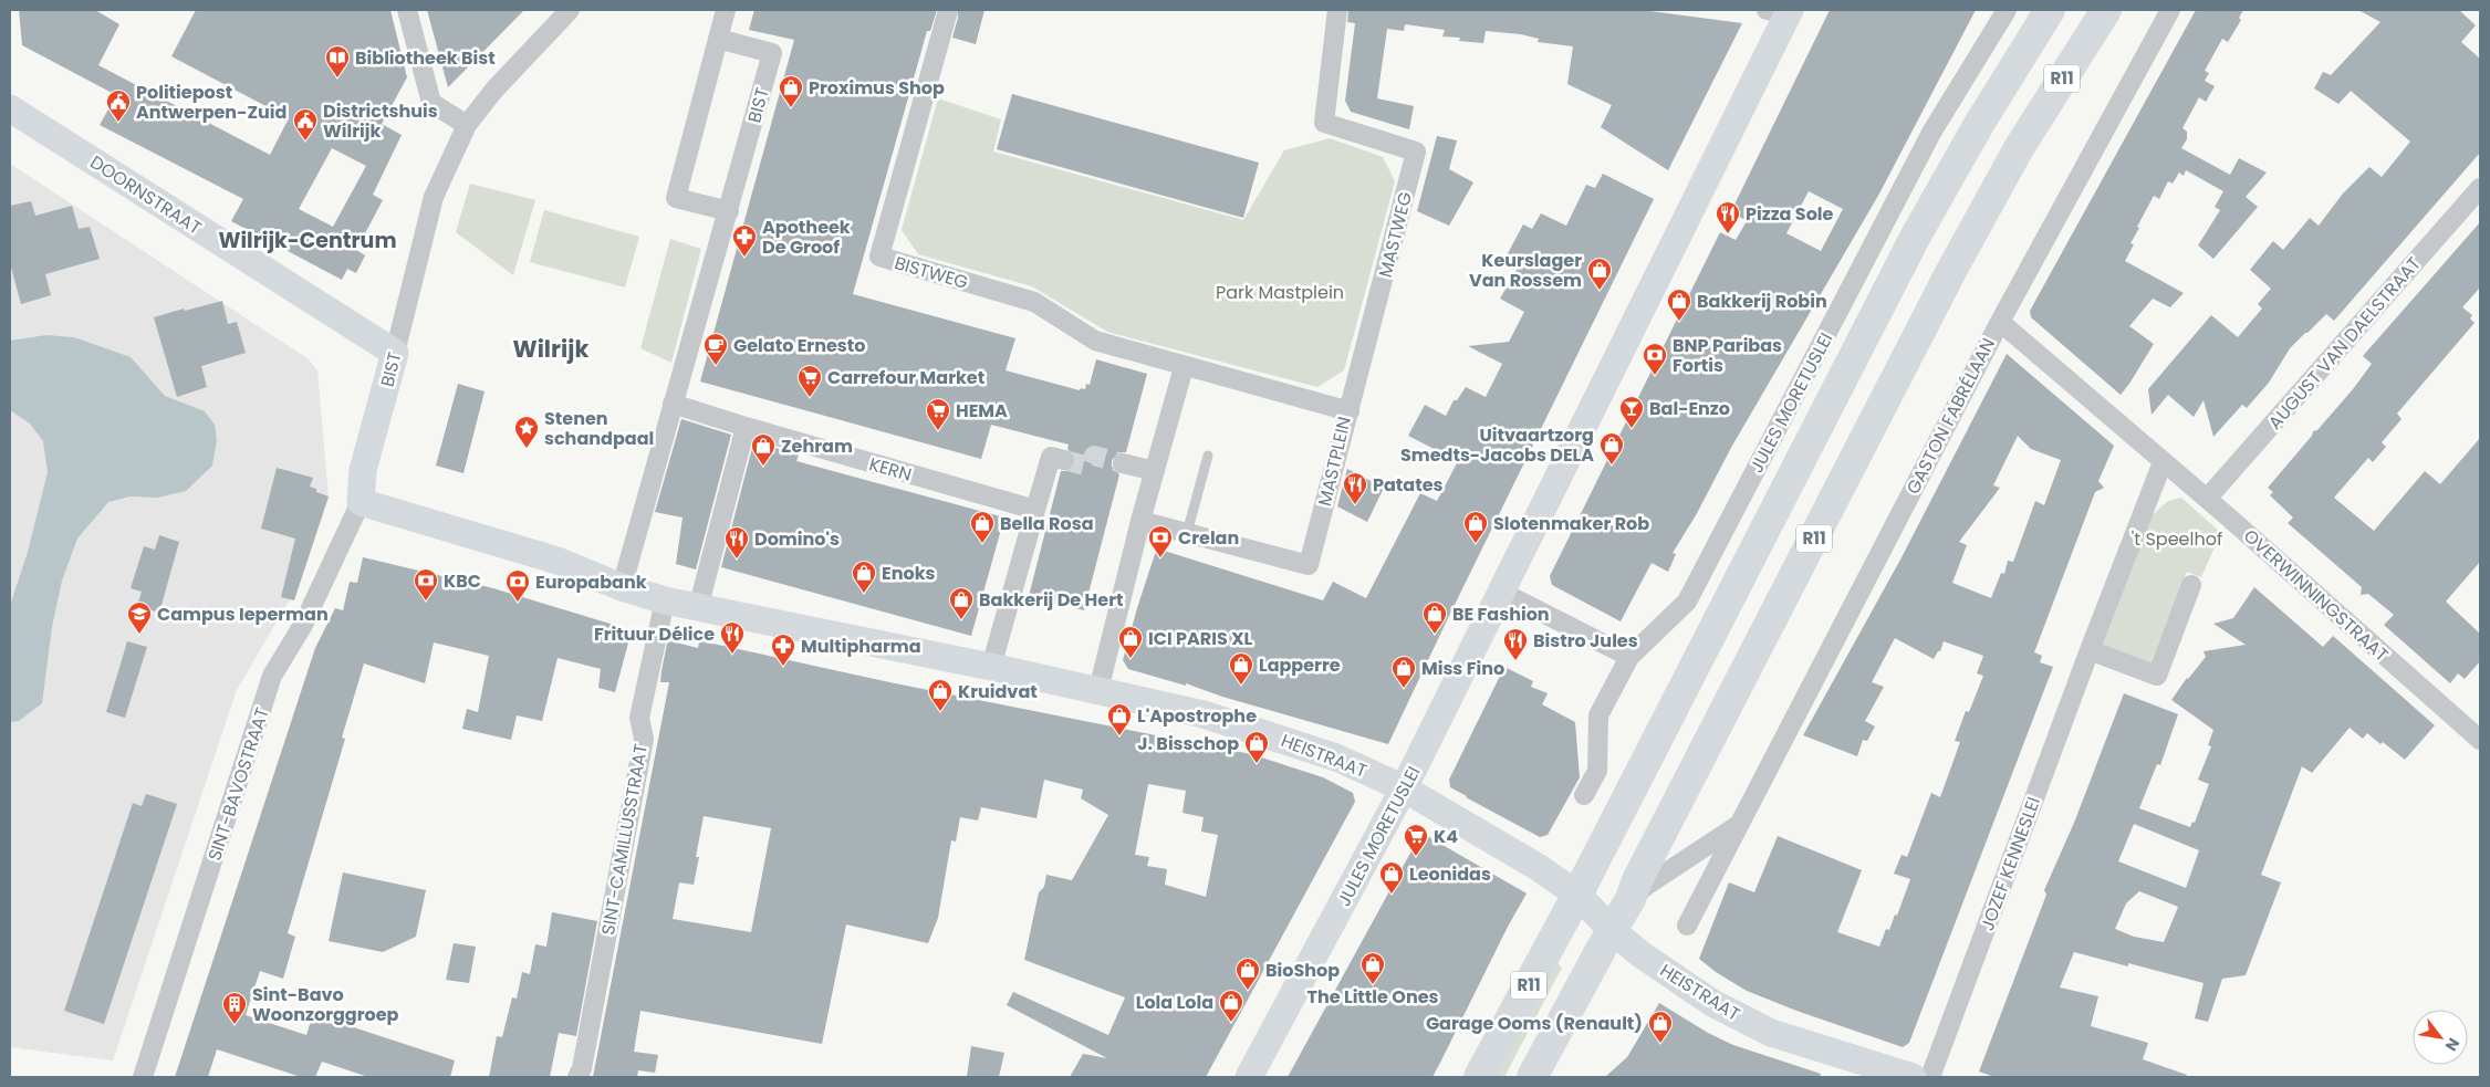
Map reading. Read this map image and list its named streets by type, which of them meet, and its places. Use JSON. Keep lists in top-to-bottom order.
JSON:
{
  "streets": {
    "highway": ["R11"],
    "street": [
      "BIST",
      "DOORNSTRAAT",
      "MASTWEG",
      "BISTWEG",
      "AUGUST VAN DAELSTRAAT",
      "JULES MORETUSLEI",
      "GASTON FABRÉLAAN",
      "MASTPLEIN",
      "KERN",
      "OVERWINNINGSTRAAT",
      "HEISTRAAT",
      "SINT-BAVOSTRAAT",
      "SINT-CAMILLUSSTRAAT",
      "JOZEF KENNESLEI"
    ]
  },
  "crossings": [
    ["R11", "GASTON FABRÉLAAN"],
    ["R11", "HEISTRAAT"],
    ["BIST", "DOORNSTRAAT"],
    ["BIST", "KERN"],
    ["BIST", "SINT-BAVOSTRAAT"],
    ["MASTWEG", "MASTPLEIN"],
    ["BISTWEG", "MASTPLEIN"],
    ["AUGUST VAN DAELSTRAAT", "OVERWINNINGSTRAAT"],
    ["JULES MORETUSLEI", "HEISTRAAT"],
    ["GASTON FABRÉLAAN", "OVERWINNINGSTRAAT"],
    ["OVERWINNINGSTRAAT", "JOZEF KENNESLEI"],
    ["HEISTRAAT", "SINT-CAMILLUSSTRAAT"]
  ],
  "districts": ["Wilrijk-Centrum", "Wilrijk"],
  "parks": ["Park Mastplein", "'t Speelhof"],
  "places": {
    "library": ["Bibliotheek Bist"],
    "shop": [
      "Proximus Shop",
      "Keurslager Van Rossem",
      "Bakkerij Robin",
      "Uitvaartzorg Smedts-Jacobs DELA",
      "Zehram",
      "Bella Rosa",
      "Slotenmaker Rob",
      "Enoks",
      "Bakkerij De Hert",
      "BE Fashion",
      "ICI PARIS XL",
      "Lapperre",
      "Miss Fino",
      "Kruidvat",
      "L'Apostrophe",
      "J. Bisschop",
      "Leonidas",
      "The Little Ones",
      "BioShop",
      "Lola Lola",
      "Garage Ooms (Renault)"
    ],
    "public building": ["Politiepost Antwerpen-Zuid", "Districtshuis Wilrijk"],
    "restaurant": [
      "Pizza Sole",
      "Patates",
      "Domino's",
      "Frituur Délice",
      "Bistro Jules"
    ],
    "pharmacy": ["Apotheek De Groof", "Multipharma"],
    "cafe": ["Gelato Ernesto"],
    "bank": [
      "BNP Paribas Fortis",
      "Crelan",
      "KBC",
      "Europabank"
    ],
    "supermarket": ["Carrefour Market", "HEMA", "K4"],
    "bar": ["Bal-Enzo"],
    "place": ["Stenen schandpaal"],
    "school or university": ["Campus Ieperman"],
    "building": ["Sint-Bavo Woonzorggroep"]
  },
  "north": "bottom right"
}
